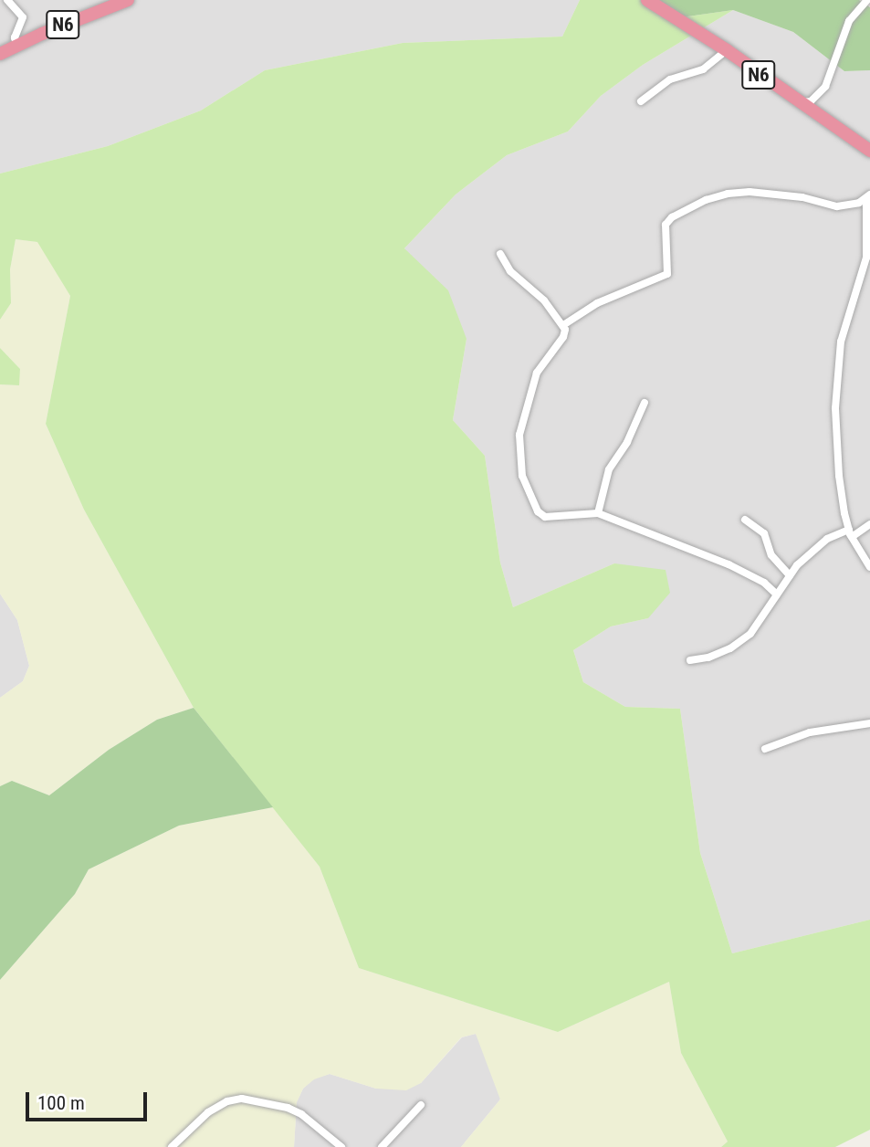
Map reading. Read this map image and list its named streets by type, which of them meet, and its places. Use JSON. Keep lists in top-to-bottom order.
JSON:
{
  "streets": {
    "highway": ["N6"]
  },
  "scale_bar": "100 m"
}
